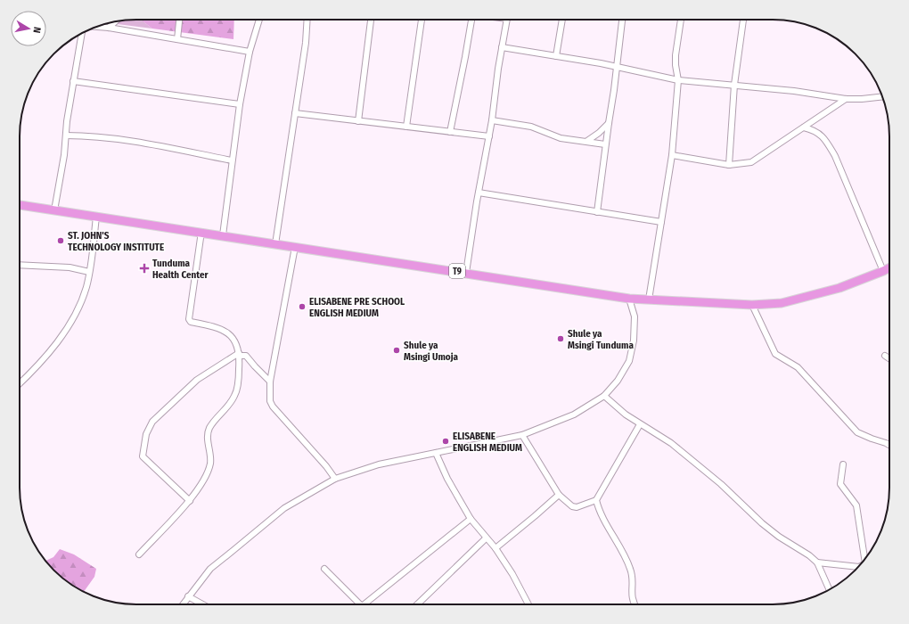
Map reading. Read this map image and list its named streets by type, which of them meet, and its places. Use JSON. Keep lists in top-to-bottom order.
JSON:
{
  "streets": {
    "highway": ["T9"]
  },
  "places": {
    "other": [
      "ST. JOHN'S TECHNOLOGY INSTITUTE",
      "ELISABENE PRE SCHOOL ENGLISH MEDIUM",
      "Shule ya Msingi Tunduma",
      "Shule ya Msingi Umoja",
      "ELISABENE ENGLISH MEDIUM"
    ],
    "health": ["Tunduma Health Center"]
  },
  "north": "right"
}
